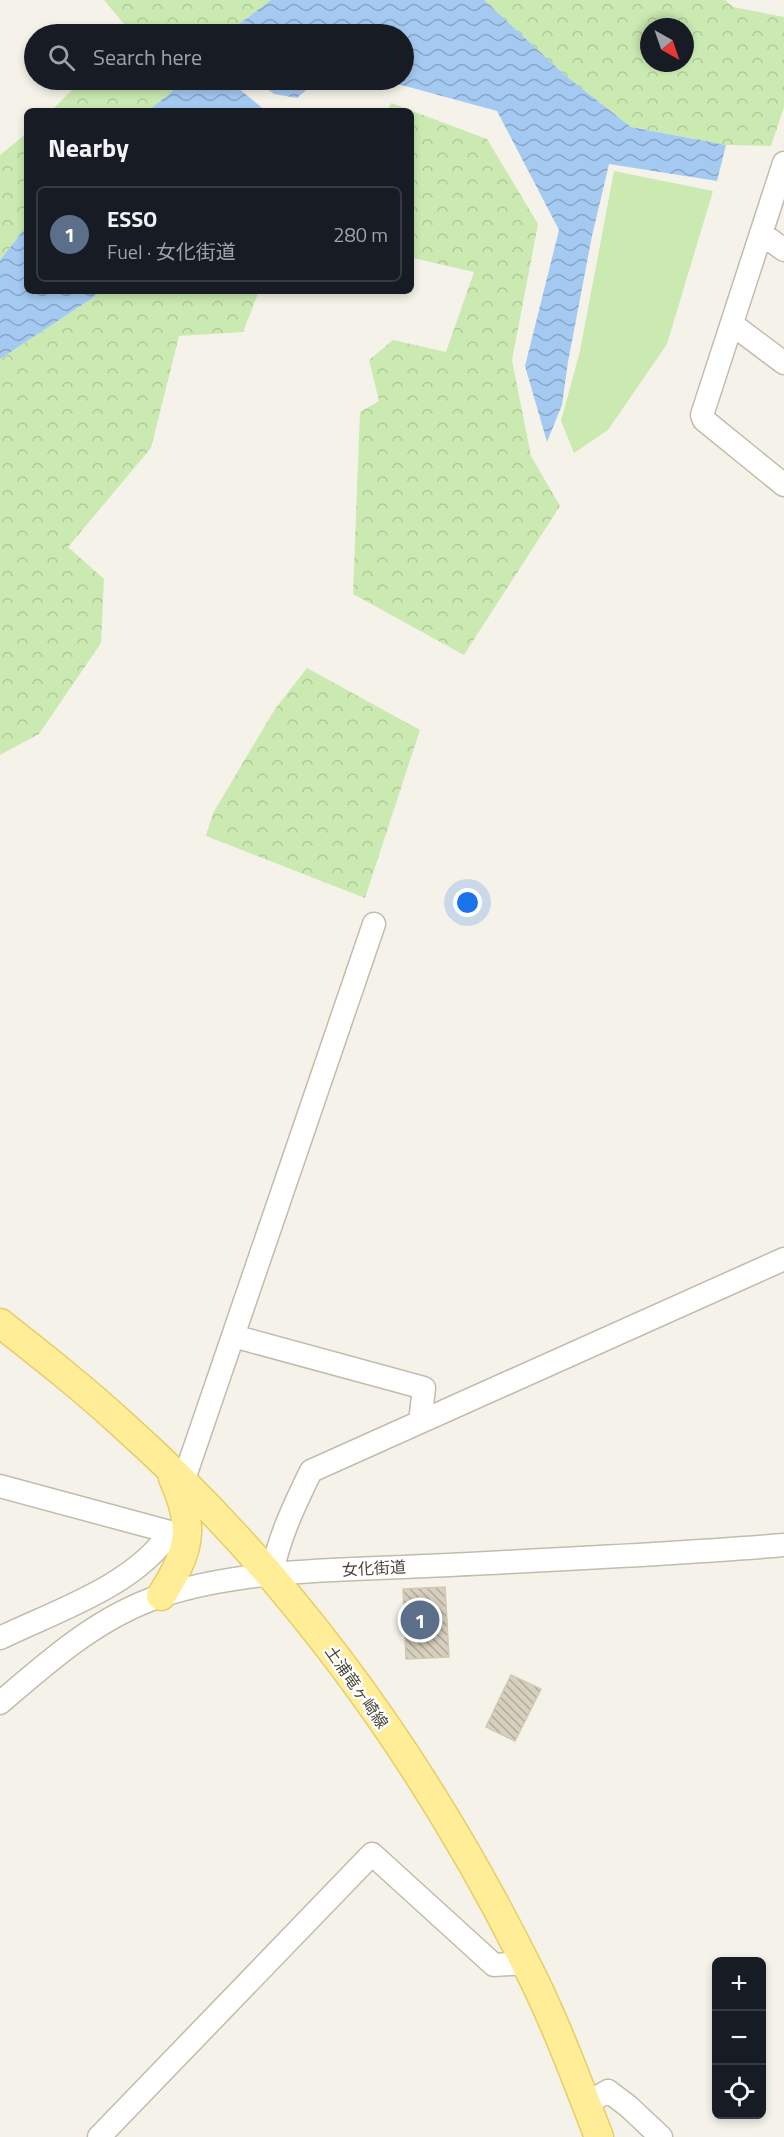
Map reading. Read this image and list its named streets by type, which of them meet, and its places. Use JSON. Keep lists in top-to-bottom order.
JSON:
{
  "streets": {
    "main road": ["土浦竜ヶ崎線"],
    "street": ["女化街道"]
  },
  "crossings": [
    ["女化街道", "土浦竜ヶ崎線"]
  ],
  "north": "bottom right",
  "page": {
    "search": "Search here",
    "heading": "Nearby",
    "list": [
      {
        "mark": "1",
        "name": "ESSO",
        "note": "Fuel · 女化街道",
        "value": "280 m"
      }
    ],
    "pins": "1",
    "map_buttons": ["+", "−"]
  }
}
